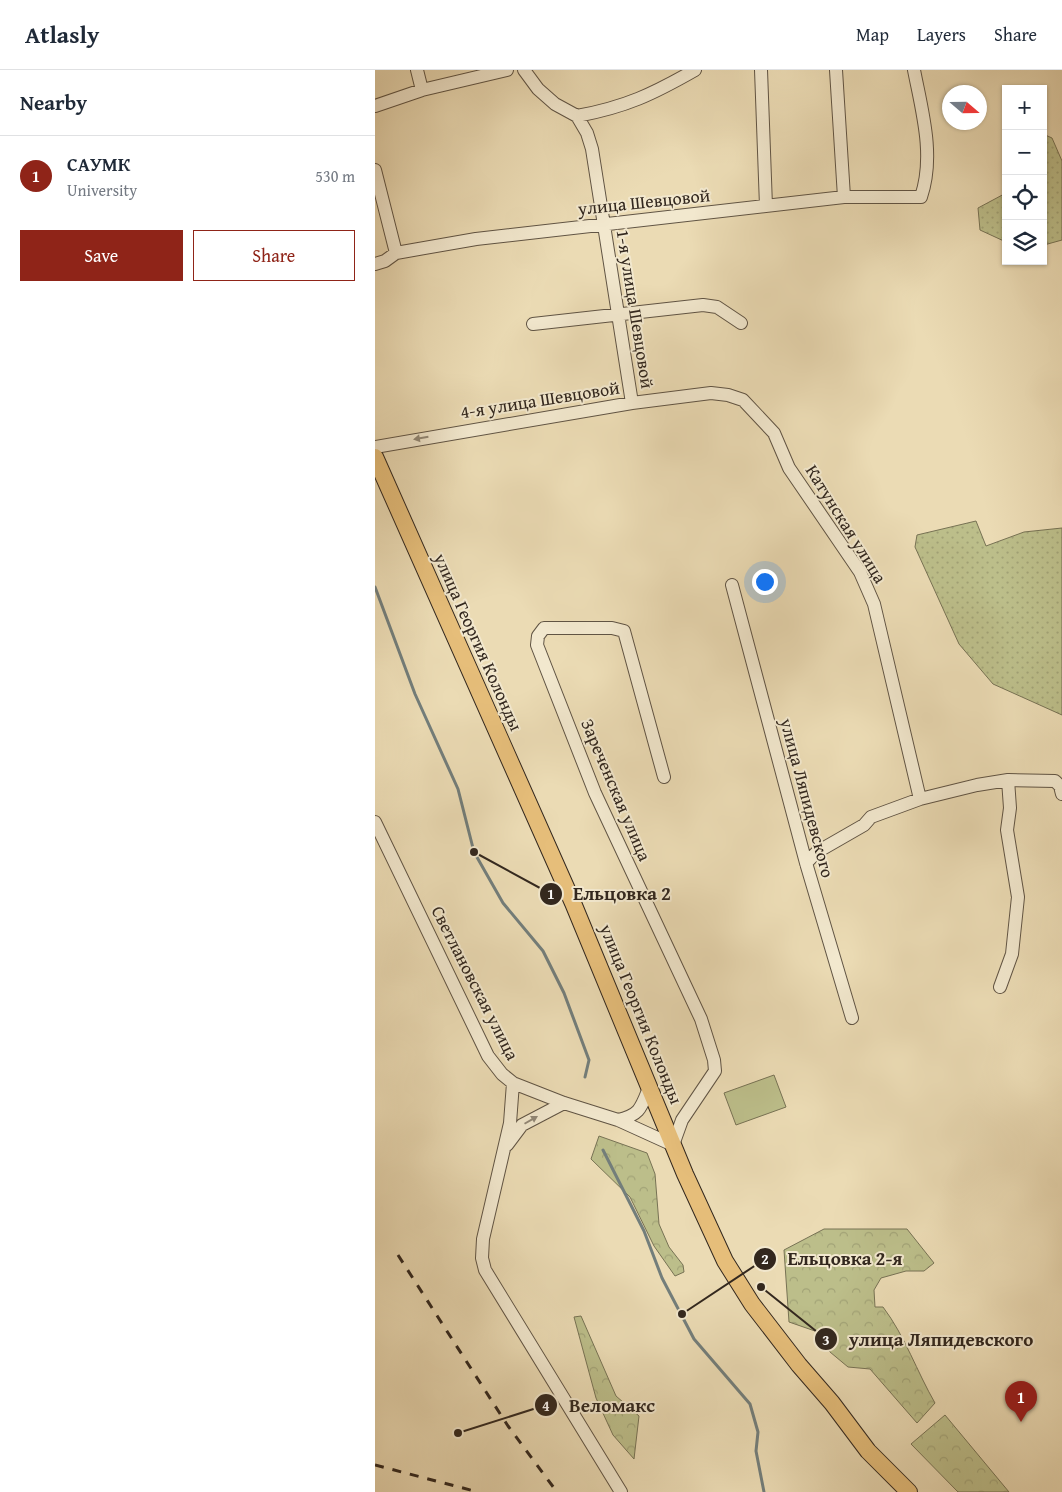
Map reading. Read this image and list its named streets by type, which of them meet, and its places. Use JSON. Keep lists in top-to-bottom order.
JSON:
{
  "streets": {
    "main road": ["улица Георгия Колонды"],
    "street": [
      "улица Шевцовой",
      "1-я улица Шевцовой",
      "4-я улица Шевцовой",
      "Катунская улица",
      "Зареченская улица",
      "улица Ляпидевского",
      "Светлановская улица"
    ]
  },
  "crossings": [
    ["улица Шевцовой", "1-я улица Шевцовой"],
    ["1-я улица Шевцовой", "4-я улица Шевцовой"],
    ["4-я улица Шевцовой", "Катунская улица"],
    ["улица Георгия Колонды", "Зареченская улица"],
    ["улица Георгия Колонды", "Светлановская улица"],
    ["Зареченская улица", "Светлановская улица"]
  ],
  "places": [
    "Ельцовка 2",
    "улица Ляпидевского",
    "Ельцовка 2-я",
    "Веломакс"
  ],
  "north": "right",
  "page": {
    "header": "Atlasly",
    "nav": ["Map", "Layers", "Share"],
    "heading": "Nearby",
    "map_buttons": ["+", "−"],
    "list": [
      {
        "mark": "1",
        "name": "САУМК",
        "note": "University",
        "value": "530 m"
      }
    ],
    "buttons": ["Save", "Share"],
    "pins": "1"
  }
}
